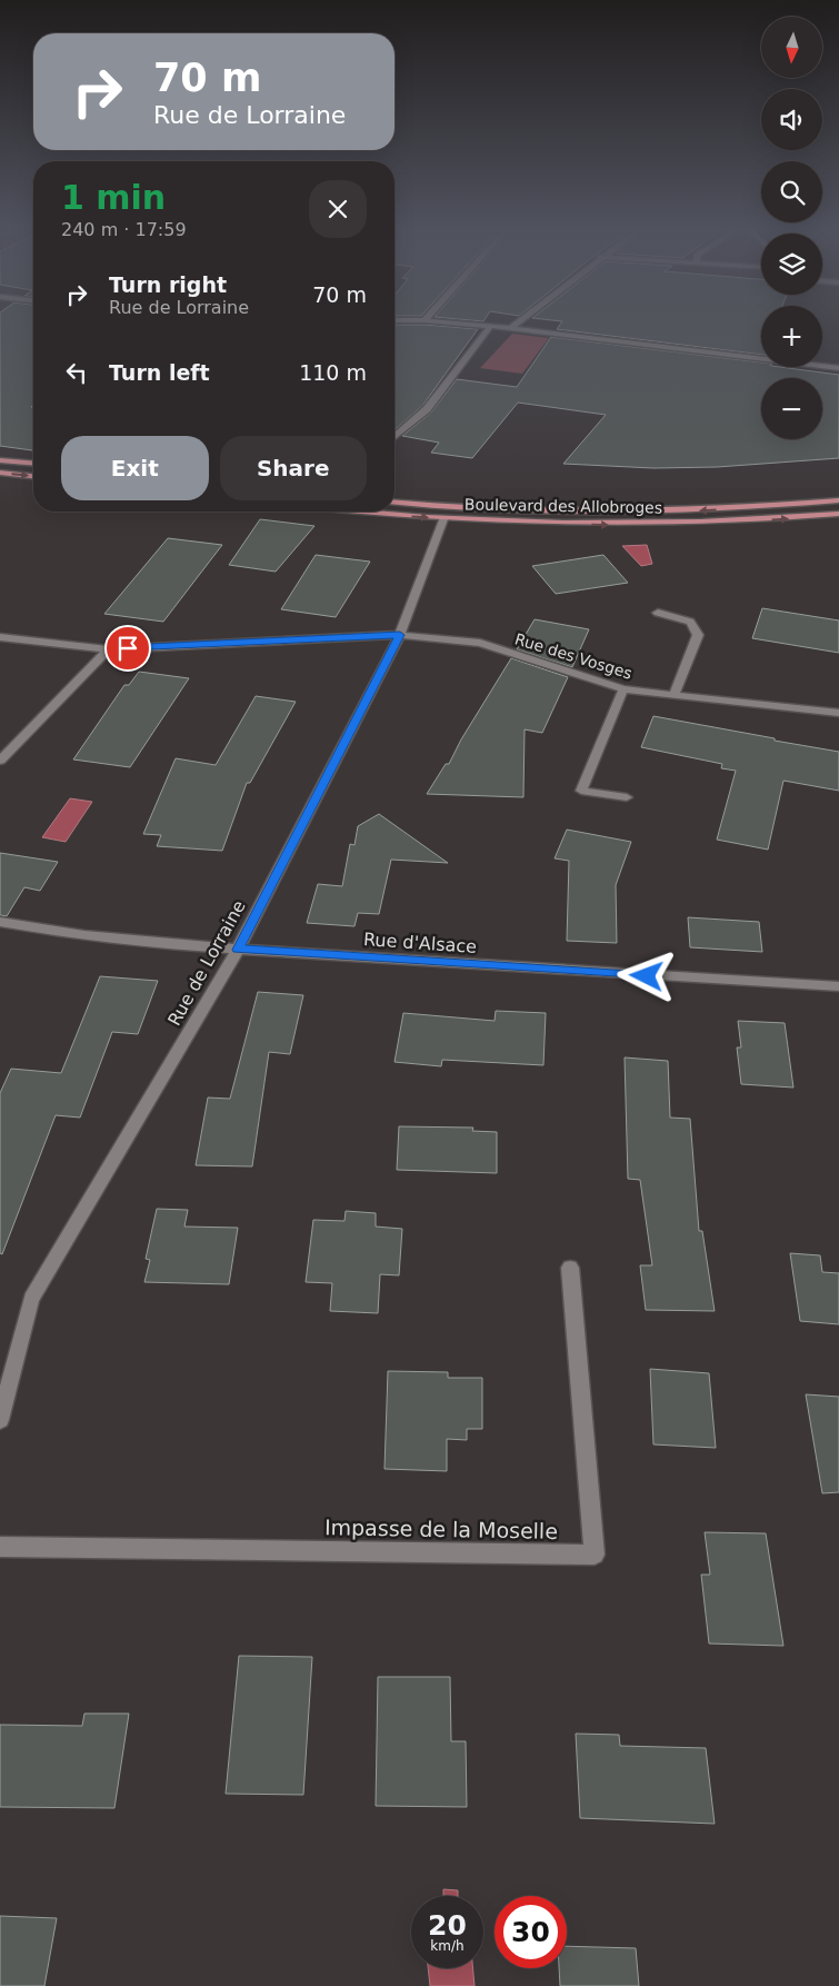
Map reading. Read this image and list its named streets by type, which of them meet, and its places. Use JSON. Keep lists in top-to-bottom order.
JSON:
{
  "streets": {
    "main road": ["Boulevard des Allobroges"],
    "street": [
      "Rue des Vosges",
      "Rue d'Alsace",
      "Rue de Lorraine",
      "Impasse de la Moselle"
    ]
  },
  "crossings": [
    ["Boulevard des Allobroges", "Rue de Lorraine"],
    ["Rue des Vosges", "Rue de Lorraine"],
    ["Rue d'Alsace", "Rue de Lorraine"]
  ],
  "north": "bottom",
  "page": {
    "map_buttons": ["+", "−"],
    "turn": ["70 m", "Rue de Lorraine"],
    "heading": ["1 min", "240 m · 17:59"],
    "list": [
      {
        "name": "Turn right",
        "note": "Rue de Lorraine",
        "value": "70 m"
      },
      {
        "name": "Turn left",
        "value": "110 m"
      }
    ],
    "buttons": ["Exit", "Share"],
    "speed": "20 km/h",
    "limit": "30"
  }
}
